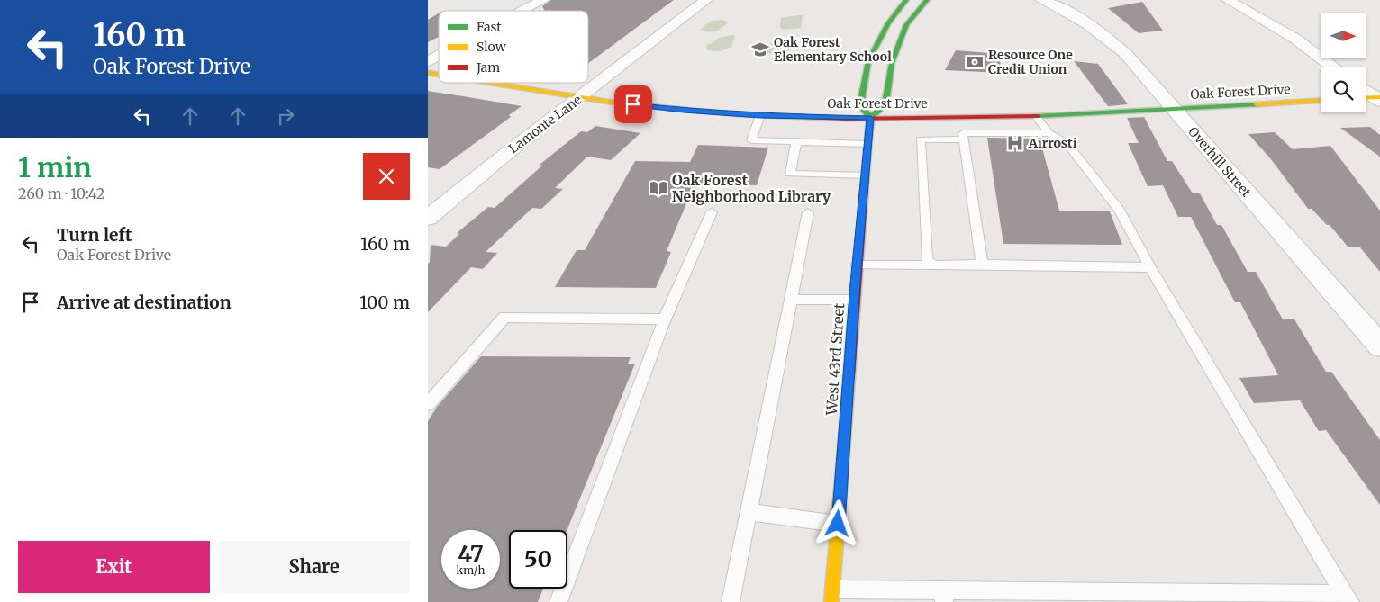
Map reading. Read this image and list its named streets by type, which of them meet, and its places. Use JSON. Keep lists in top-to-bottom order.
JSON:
{
  "streets": {
    "main road": ["Oak Forest Drive", "West 43rd Street"],
    "street": ["Lamonte Lane", "Overhill Street"]
  },
  "crossings": [
    ["Oak Forest Drive", "Lamonte Lane"],
    ["Oak Forest Drive", "Overhill Street"],
    ["Oak Forest Drive", "West 43rd Street"]
  ],
  "places": {
    "school or university": ["Oak Forest Elementary School"],
    "bank": ["Resource One Credit Union"],
    "hospital": ["Airrosti"],
    "library": ["Oak Forest Neighborhood Library"]
  },
  "legend": ["Fast", "Slow", "Jam"],
  "north": "right",
  "page": {
    "turn": ["160 m", "Oak Forest Drive"],
    "heading": ["1 min", "260 m · 10:42"],
    "list": [
      {
        "name": "Turn left",
        "note": "Oak Forest Drive",
        "value": "160 m"
      },
      {
        "name": "Arrive at destination",
        "value": "100 m"
      }
    ],
    "speed": "47 km/h",
    "limit": "50",
    "buttons": ["Exit", "Share"]
  }
}
